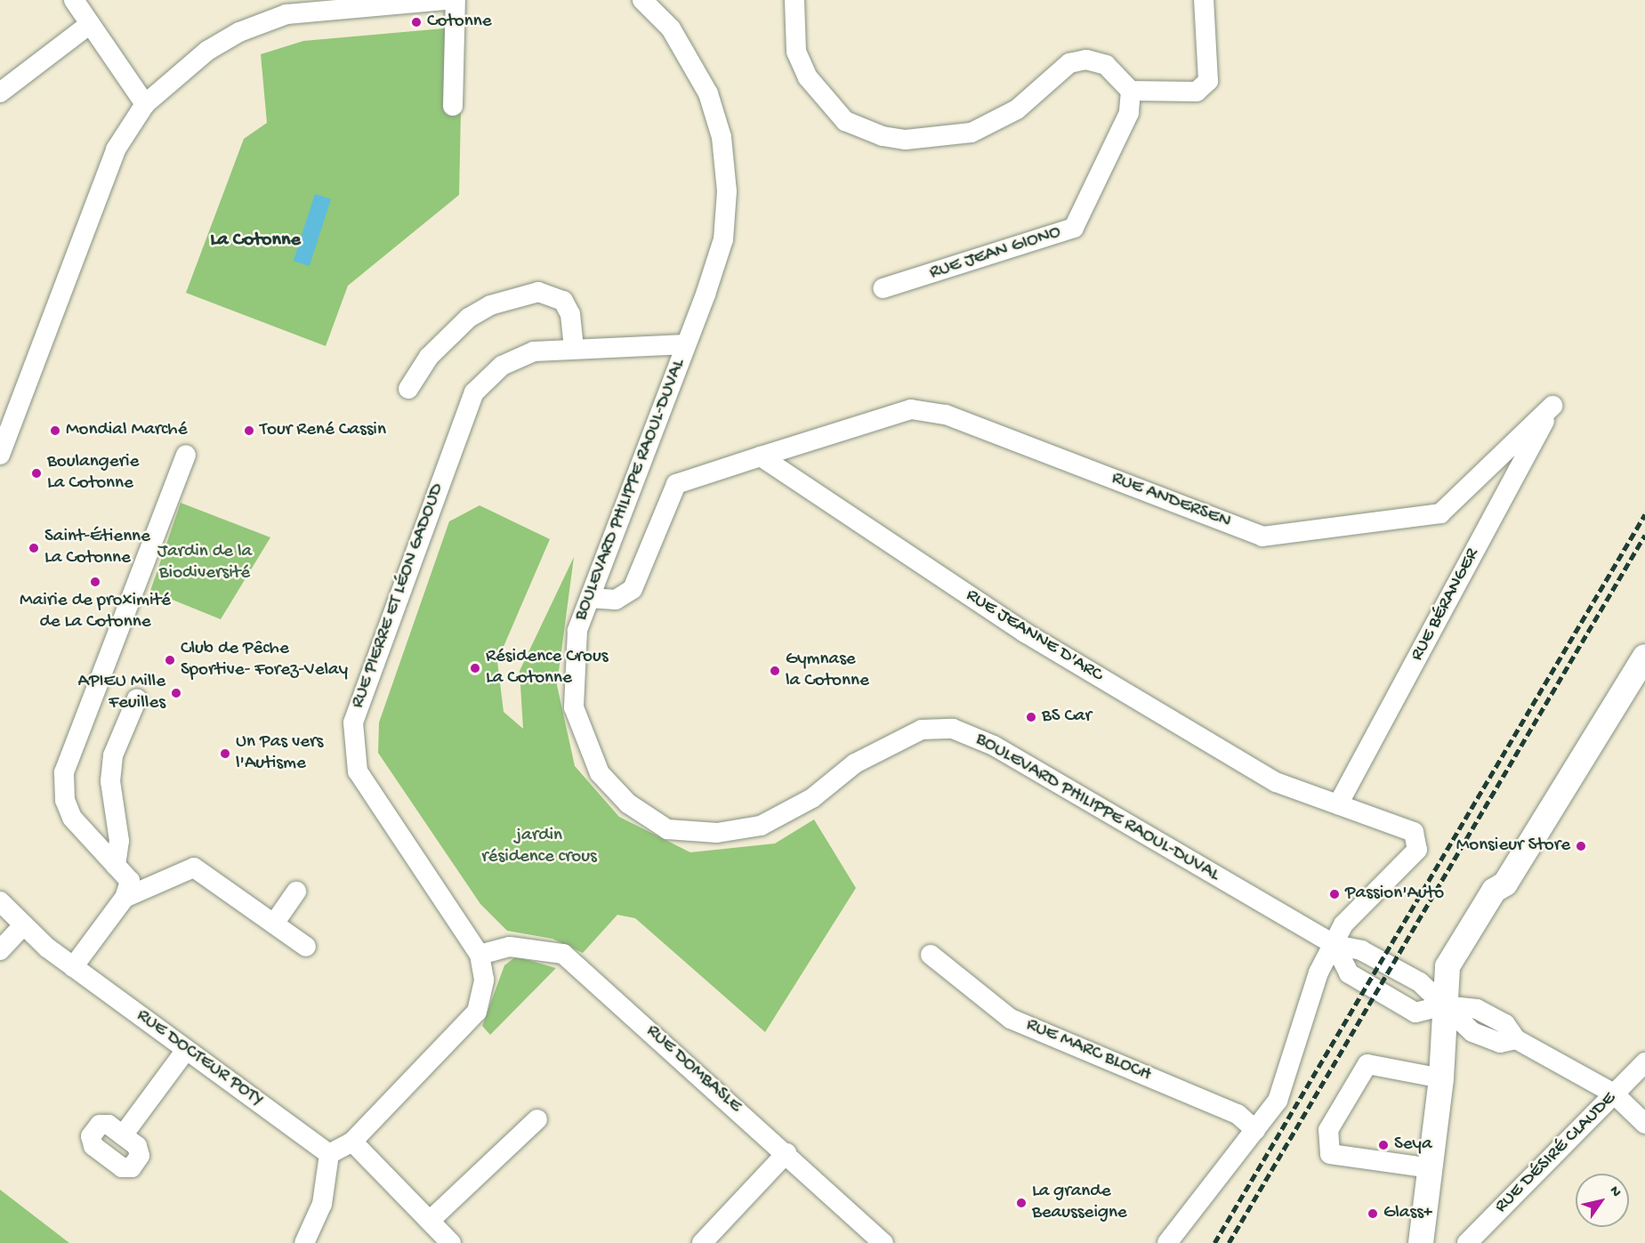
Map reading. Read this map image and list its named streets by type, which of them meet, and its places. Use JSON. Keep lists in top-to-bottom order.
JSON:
{
  "streets": {
    "street": [
      "RUE JEAN GIONO",
      "BOULEVARD PHILIPPE RAOUL-DUVAL",
      "RUE ANDERSEN",
      "RUE PIERRE ET LÉON GADOUD",
      "RUE BÉRANGER",
      "RUE JEANNE D'ARC",
      "RUE MARC BLOCH",
      "RUE DOCTEUR POTY",
      "RUE DOMBASLE",
      "RUE DÉSIRÉ CLAUDE"
    ]
  },
  "crossings": [
    ["BOULEVARD PHILIPPE RAOUL-DUVAL", "RUE PIERRE ET LÉON GADOUD"],
    ["BOULEVARD PHILIPPE RAOUL-DUVAL", "RUE JEANNE D'ARC"],
    ["RUE ANDERSEN", "RUE BÉRANGER"],
    ["RUE ANDERSEN", "RUE JEANNE D'ARC"],
    ["RUE PIERRE ET LÉON GADOUD", "RUE DOCTEUR POTY"],
    ["RUE PIERRE ET LÉON GADOUD", "RUE DOMBASLE"],
    ["RUE BÉRANGER", "RUE JEANNE D'ARC"]
  ],
  "districts": ["La Cotonne"],
  "parks": ["Jardin de la Biodiversité", "jardin résidence crous"],
  "places": [
    "Cotonne",
    "Mondial Marché",
    "Tour René Cassin",
    "Boulangerie La Cotonne",
    "Saint-Étienne La Cotonne",
    "Mairie de proximité de La Cotonne",
    "Club de Pêche Sportive- Forez-Velay",
    "Résidence Crous La Cotonne",
    "Gymnase la Cotonne",
    "APIEU Mille Feuilles",
    "BS Car",
    "Un Pas vers l'Autisme",
    "Monsieur Store",
    "Passion'Auto",
    "Seya",
    "La grande Beausseigne",
    "Glass+"
  ],
  "north": "top right"
}
